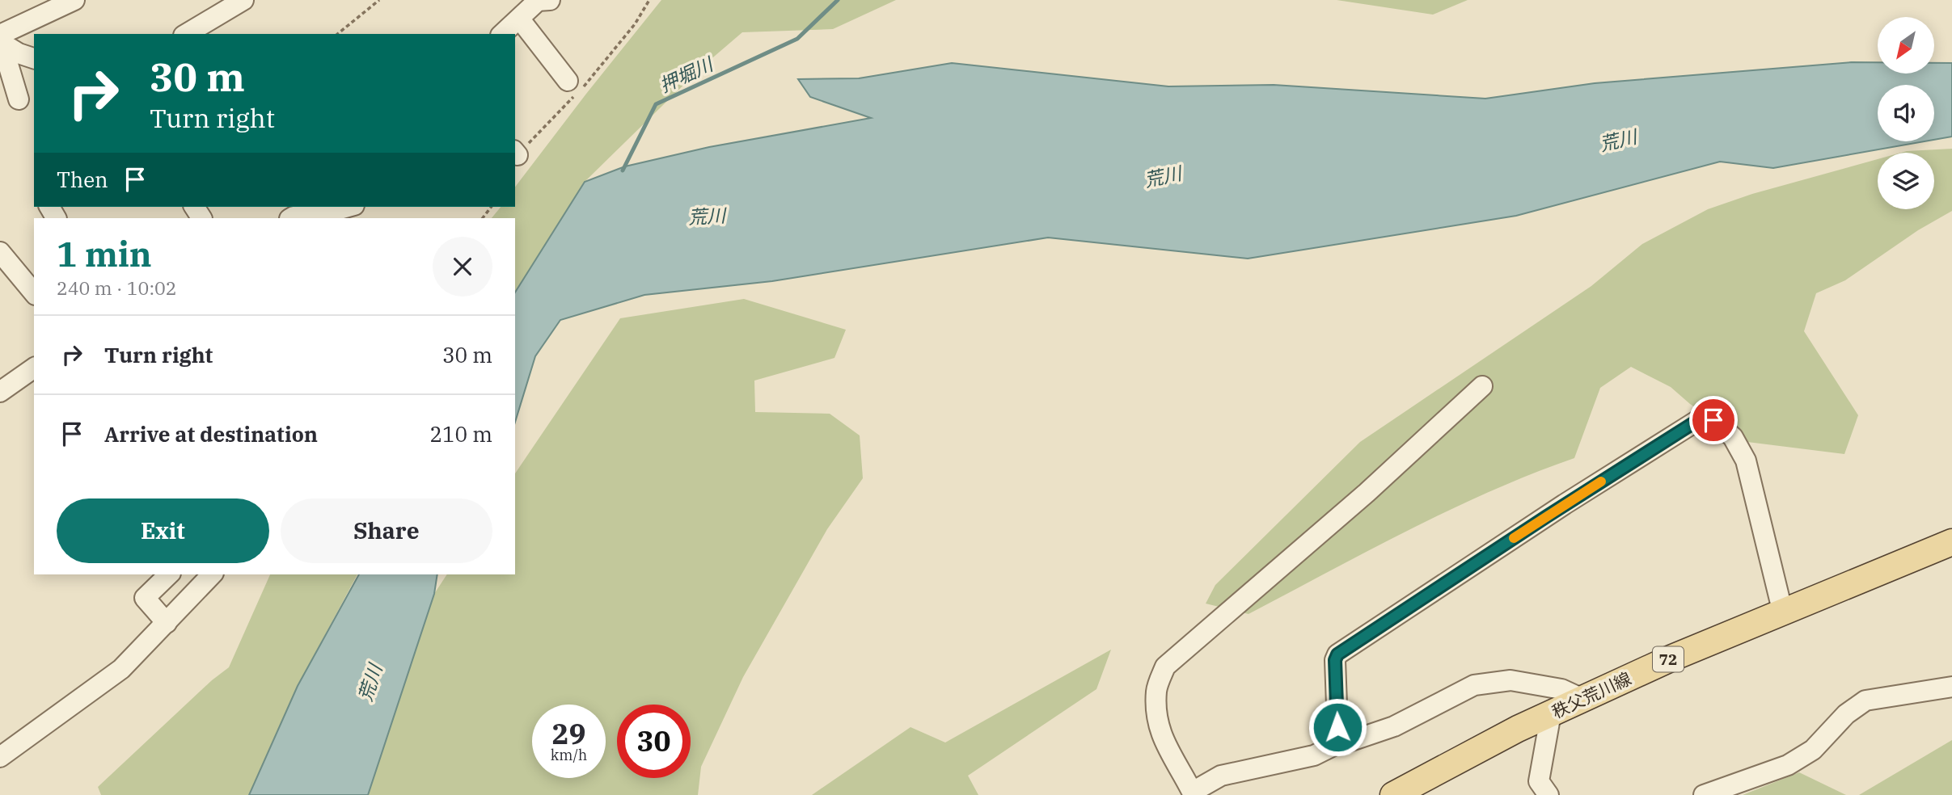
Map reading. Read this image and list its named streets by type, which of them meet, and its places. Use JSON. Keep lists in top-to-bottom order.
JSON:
{
  "streets": {
    "main road": ["72", "秩父荒川線"]
  },
  "water": ["押堀川", "荒川"],
  "north": "bottom left",
  "page": {
    "turn": ["30 m", "Turn right"],
    "then": "Then",
    "heading": ["1 min", "240 m · 10:02"],
    "list": [
      {
        "name": "Turn right",
        "value": "30 m"
      },
      {
        "name": "Arrive at destination",
        "value": "210 m"
      }
    ],
    "buttons": ["Exit", "Share"],
    "speed": "29 km/h",
    "limit": "30"
  }
}
